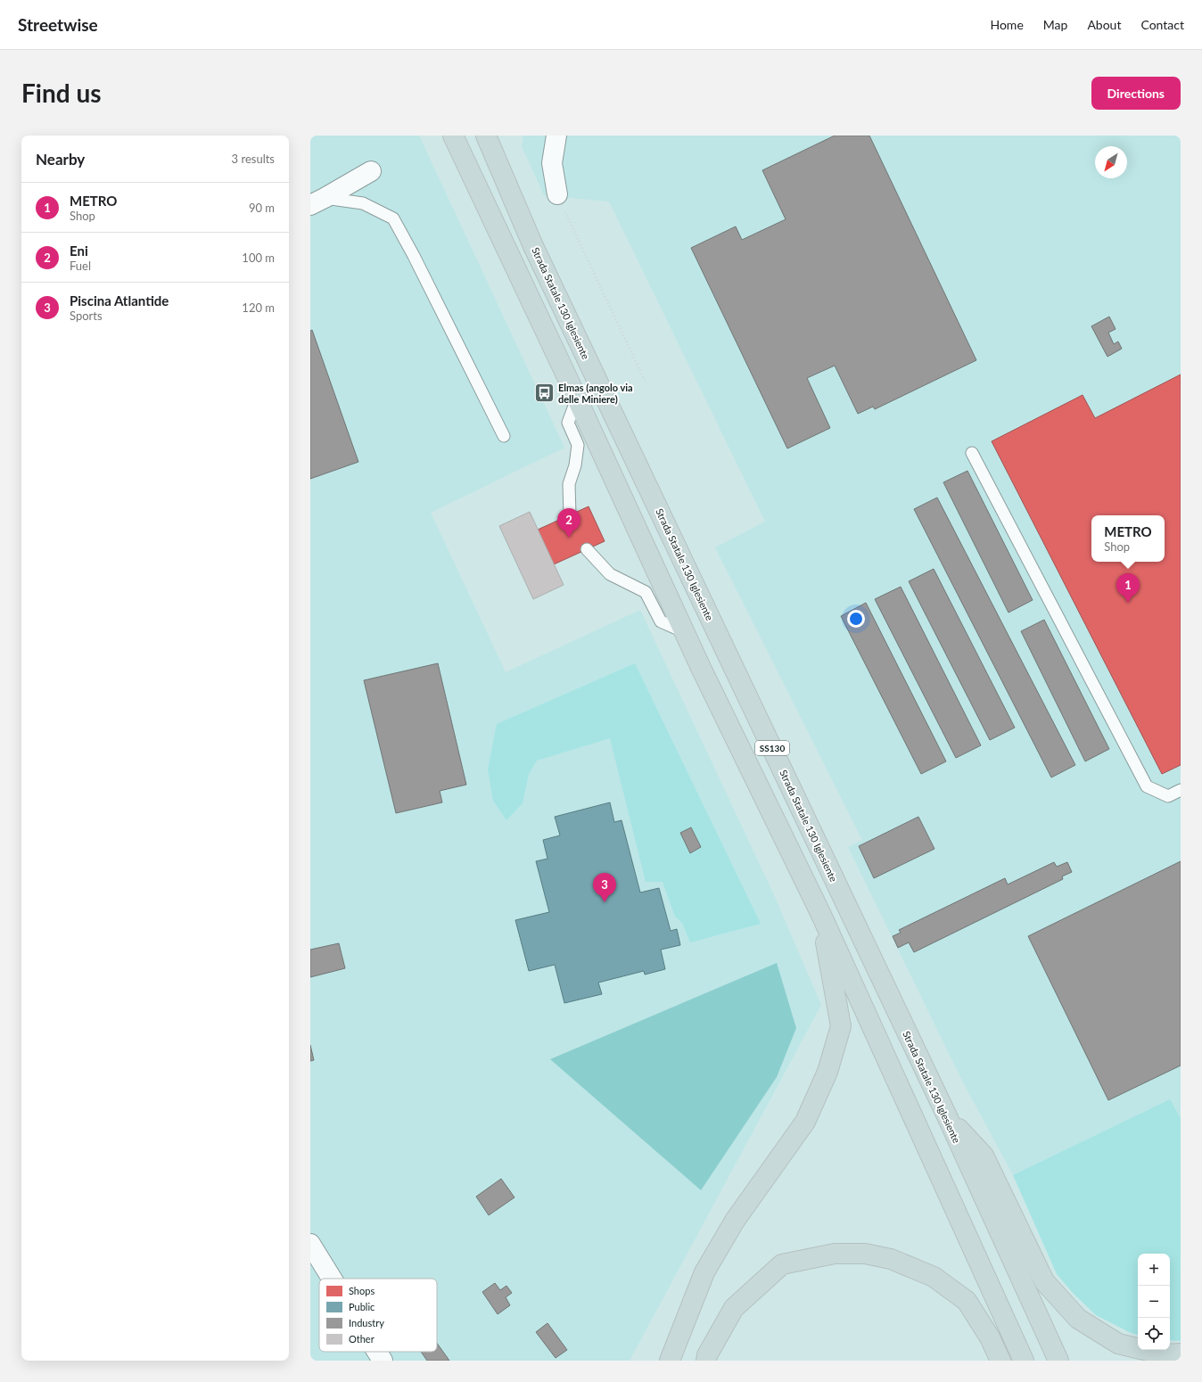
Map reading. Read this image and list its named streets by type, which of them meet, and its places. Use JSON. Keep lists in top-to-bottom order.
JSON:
{
  "streets": {
    "highway": ["Strada Statale 130 Iglesiente", "SS130"]
  },
  "places": {
    "bus stop": ["Elmas (angolo via delle Miniere)"]
  },
  "legend": [
    "Shops",
    "Public",
    "Industry",
    "Other"
  ],
  "north": "bottom left",
  "page": {
    "header": "Streetwise",
    "nav": [
      "Home",
      "Map",
      "About",
      "Contact"
    ],
    "buttons": "Directions",
    "title": "Find us",
    "heading": ["Nearby", "3 results"],
    "list": [
      {
        "mark": "1",
        "name": "METRO",
        "note": "Shop",
        "value": "90 m"
      },
      {
        "mark": "2",
        "name": "Eni",
        "note": "Fuel",
        "value": "100 m"
      },
      {
        "mark": "3",
        "name": "Piscina Atlantide",
        "note": "Sports",
        "value": "120 m"
      }
    ],
    "pins": ["2", "1", "3"],
    "popup": ["METRO", "Shop"],
    "map_buttons": ["+", "−"]
  }
}
